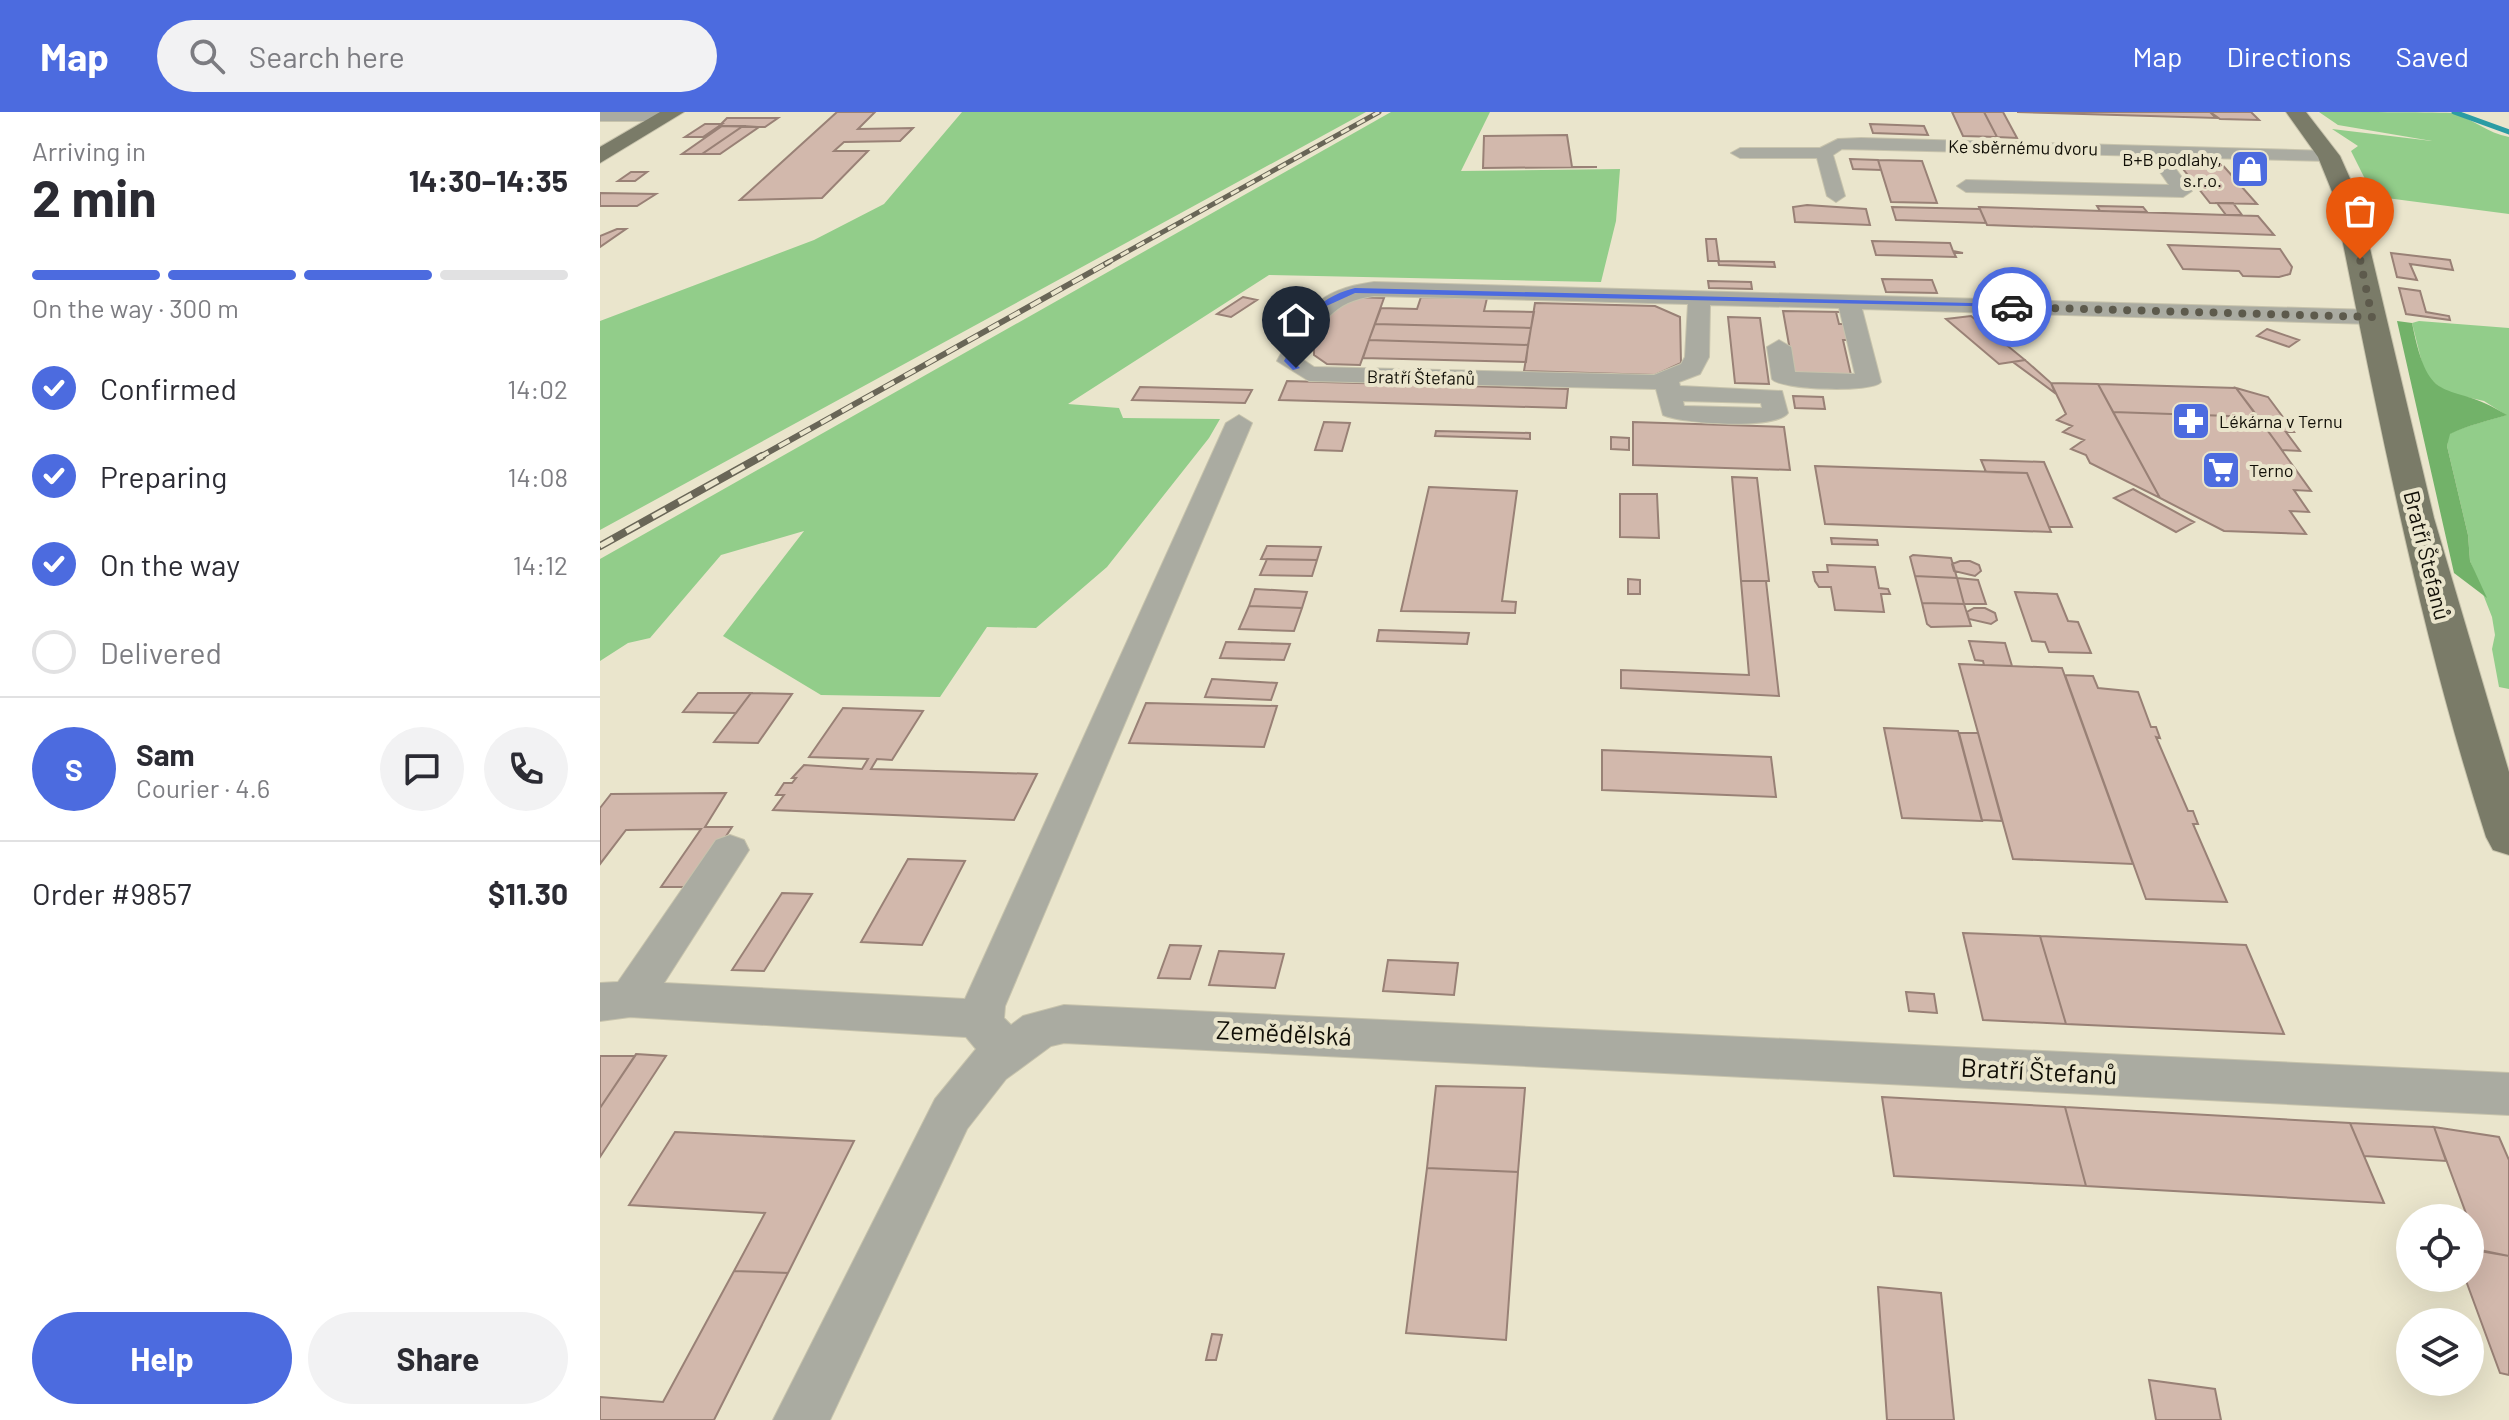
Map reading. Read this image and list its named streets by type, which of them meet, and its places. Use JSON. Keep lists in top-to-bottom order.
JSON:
{
  "streets": {
    "main road": ["Bratří Štefanů"],
    "street": ["Ke sběrnému dvoru", "Zemědělská"]
  },
  "crossings": [
    ["Ke sběrnému dvoru", "Bratří Štefanů"],
    ["Bratří Štefanů", "Zemědělská"]
  ],
  "places": {
    "shop": ["B+B podlahy, s.r.o."],
    "pharmacy": ["Lékárna v Ternu"],
    "supermarket": ["Terno"]
  },
  "page": {
    "header": "Map",
    "search": "Search here",
    "nav": ["Map", "Directions", "Saved"],
    "heading": ["2 min", "Arriving in", "14:30–14:35"],
    "panel": [
      "Sam",
      "Courier · 4.6",
      "Order #9857",
      "$11.30"
    ],
    "bar": "On the way · 300 m",
    "list": [
      ["Confirmed", "14:02"],
      ["Preparing", "14:08"],
      ["On the way", "14:12"],
      "Delivered"
    ],
    "round": "S",
    "buttons": ["Help", "Share"]
  }
}
